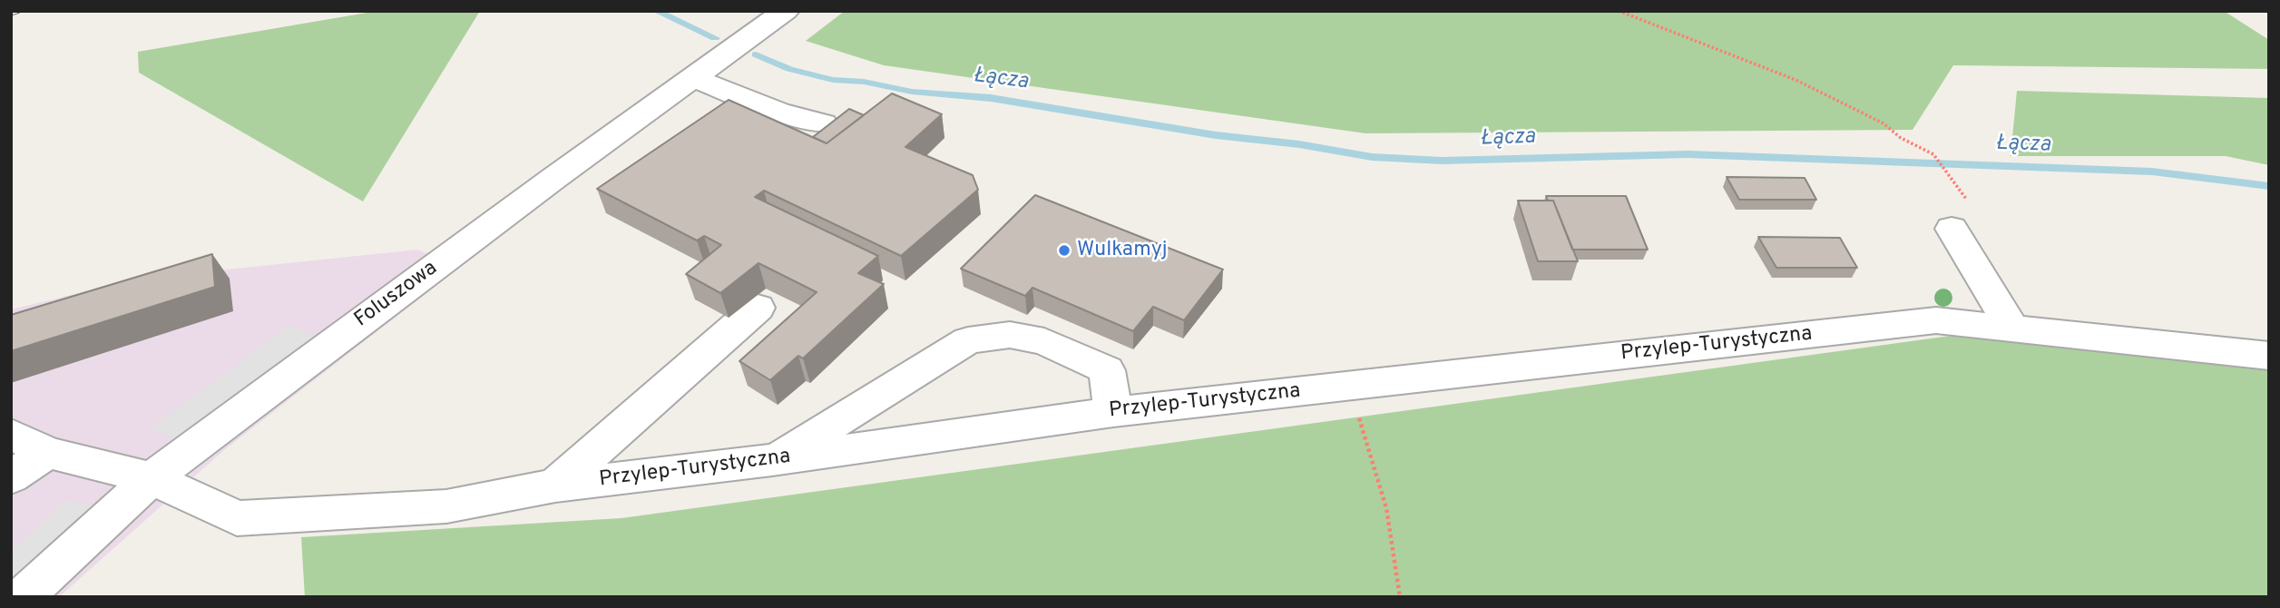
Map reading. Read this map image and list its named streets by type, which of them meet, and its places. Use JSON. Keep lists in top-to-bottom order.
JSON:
{
  "streets": {
    "street": ["Foluszowa", "Przylep-Turystyczna"]
  },
  "crossings": [
    ["Foluszowa", "Przylep-Turystyczna"]
  ],
  "water": ["Łącza"],
  "places": ["Wulkamyj"]
}
